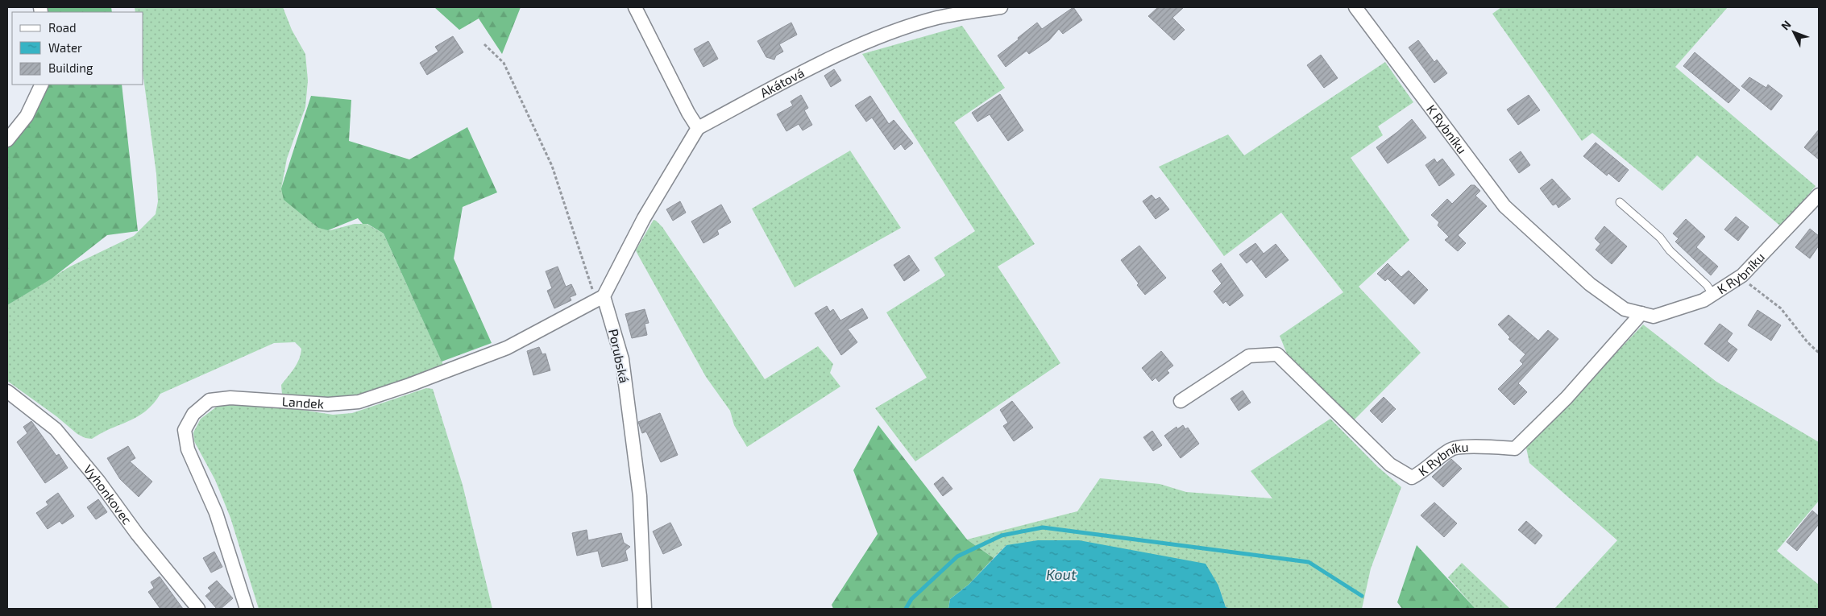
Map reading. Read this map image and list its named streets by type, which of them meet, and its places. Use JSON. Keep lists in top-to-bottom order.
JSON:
{
  "streets": {
    "street": [
      "Akátová",
      "K Rybníku",
      "Porubská",
      "Landek",
      "Vyhonkovec"
    ]
  },
  "crossings": [
    ["Porubská", "Landek"]
  ],
  "water": ["Kout"],
  "legend": ["Road", "Water", "Building"],
  "north": "top left"
}
